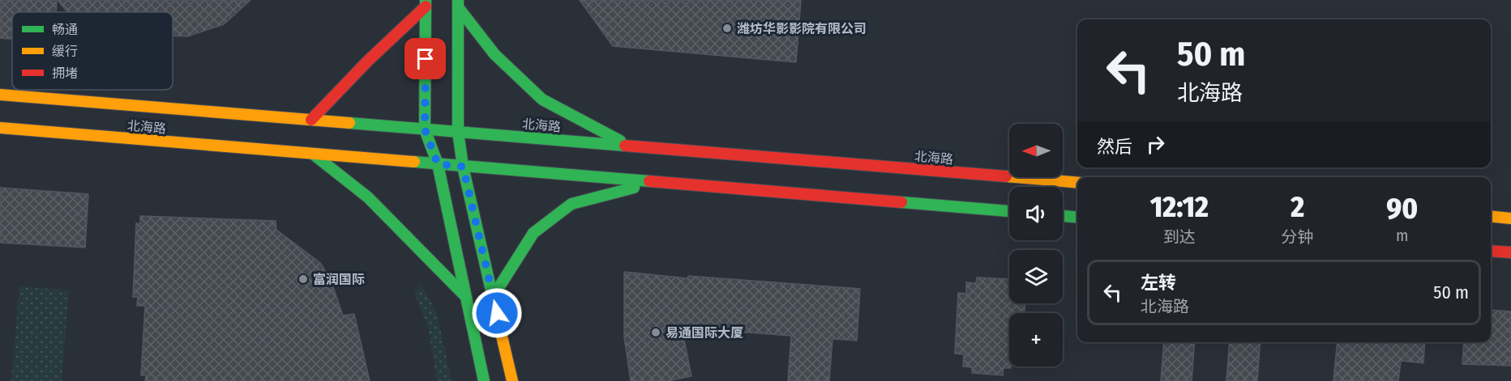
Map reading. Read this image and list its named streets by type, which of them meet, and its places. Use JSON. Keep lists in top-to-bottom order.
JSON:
{
  "streets": {
    "main road": ["北海路"]
  },
  "places": ["潍坊华影影院有限公司", "富润国际", "易通国际大厦"],
  "legend": ["畅通", "缓行", "拥堵"],
  "north": "left",
  "page": {
    "turn": ["50 m", "北海路"],
    "then": "然后",
    "map_buttons": "+",
    "eta": [
      "12:12",
      "到达",
      "2",
      "分钟",
      "90",
      "m"
    ],
    "list": [
      {
        "name": "左转",
        "note": "北海路",
        "value": "50 m"
      }
    ]
  }
}
